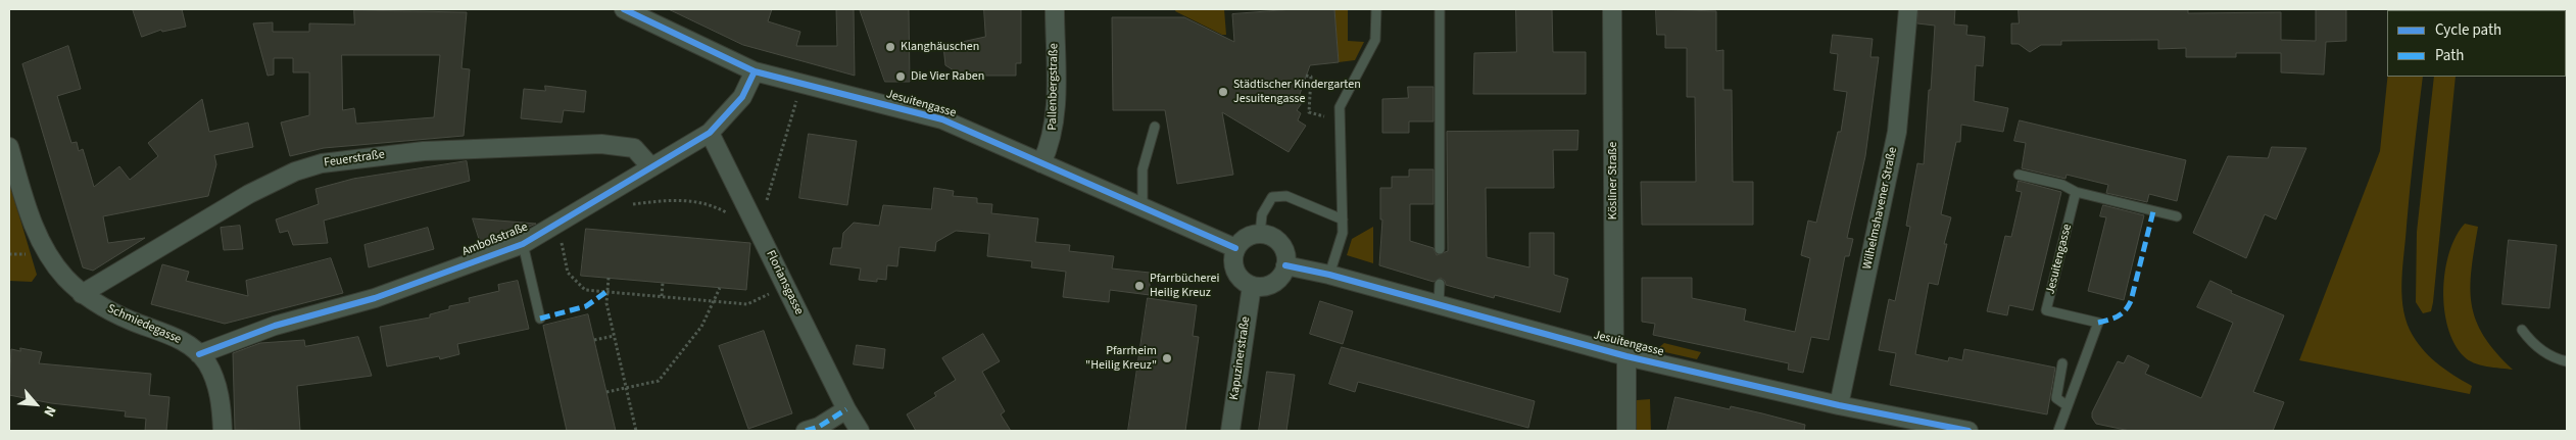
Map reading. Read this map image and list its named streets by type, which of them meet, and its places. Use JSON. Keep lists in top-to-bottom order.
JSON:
{
  "streets": {
    "street": [
      "Pallenbergstraße",
      "Jesuitengasse",
      "Feuerstraße",
      "Kösliner Straße",
      "Wilhelmshavener Straße",
      "Amboßstraße",
      "Floriansgasse",
      "Schmiedegasse",
      "Kapuzinerstraße"
    ]
  },
  "crossings": [
    ["Pallenbergstraße", "Jesuitengasse"],
    ["Jesuitengasse", "Kösliner Straße"],
    ["Jesuitengasse", "Wilhelmshavener Straße"],
    ["Jesuitengasse", "Amboßstraße"],
    ["Jesuitengasse", "Kapuzinerstraße"],
    ["Feuerstraße", "Amboßstraße"],
    ["Feuerstraße", "Schmiedegasse"],
    ["Amboßstraße", "Floriansgasse"],
    ["Amboßstraße", "Schmiedegasse"]
  ],
  "places": [
    "Klanghäuschen",
    "Die Vier Raben",
    "Städtischer Kindergarten Jesuitengasse",
    "Pfarrbücherei Heilig Kreuz",
    "Pfarrheim \"Heilig Kreuz\""
  ],
  "legend": ["Cycle path", "Path"],
  "north": "bottom right"
}
